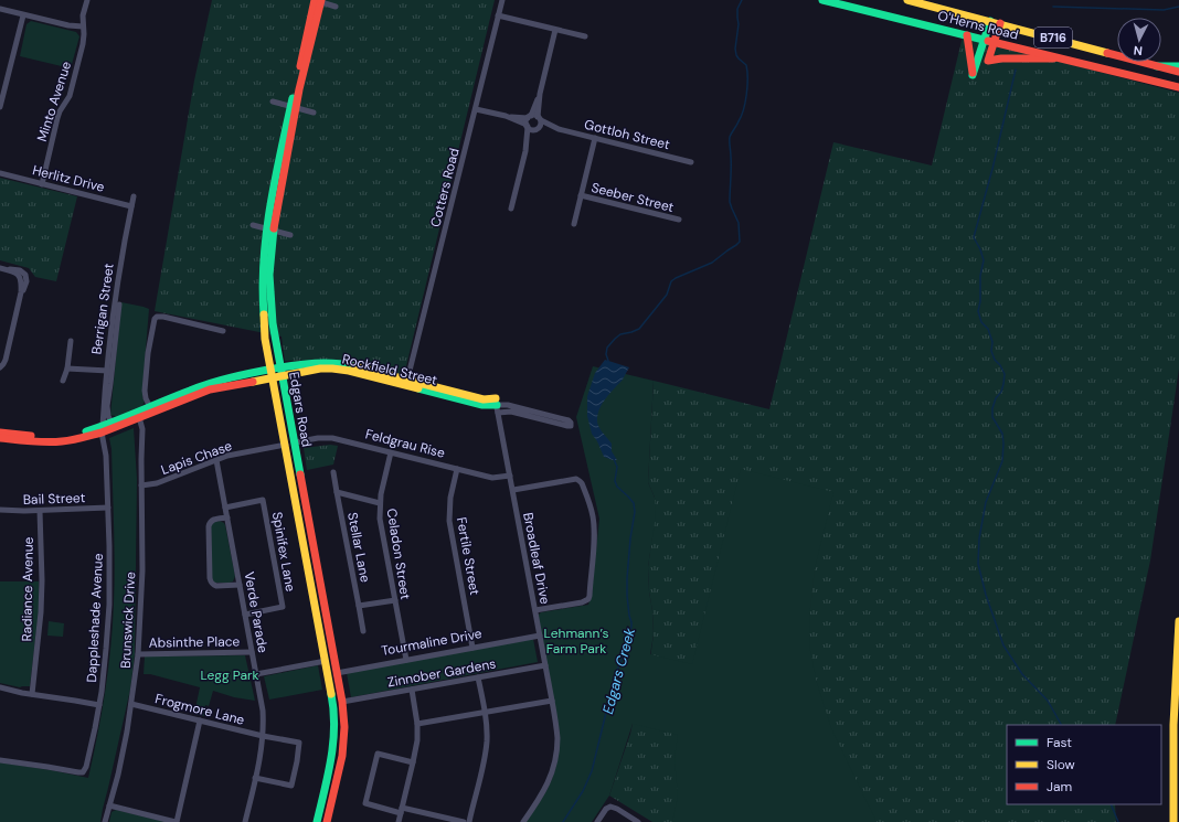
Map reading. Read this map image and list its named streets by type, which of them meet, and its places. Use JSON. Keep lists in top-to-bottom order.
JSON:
{
  "streets": {
    "main road": [
      "O'Herns Road",
      "B716",
      "Rockfield Street",
      "Edgars Road",
      "Tourmaline Drive"
    ],
    "street": [
      "Minto Avenue",
      "Gottloh Street",
      "Herlitz Drive",
      "Cotters Road",
      "Seeber Street",
      "Berrigan Street",
      "Feldgrau Rise",
      "Lapis Chase",
      "Bail Street",
      "Stellar Lane",
      "Spinifex Lane",
      "Celadon Street",
      "Fertile Street",
      "Broadleaf Drive",
      "Radiance Avenue",
      "Verde Parade",
      "Dappleshade Avenue",
      "Brunswick Drive",
      "Absinthe Place",
      "Zinnober Gardens",
      "Frogmore Lane"
    ]
  },
  "crossings": [
    ["Minto Avenue", "Herlitz Drive"],
    ["Herlitz Drive", "Berrigan Street"],
    ["Cotters Road", "Rockfield Street"],
    ["Berrigan Street", "Rockfield Street"],
    ["Berrigan Street", "Dappleshade Avenue"],
    ["Rockfield Street", "Edgars Road"],
    ["Rockfield Street", "Broadleaf Drive"],
    ["Rockfield Street", "Dappleshade Avenue"],
    ["Rockfield Street", "Brunswick Drive"],
    ["Edgars Road", "Feldgrau Rise"],
    ["Edgars Road", "Lapis Chase"],
    ["Edgars Road", "Tourmaline Drive"],
    ["Edgars Road", "Zinnober Gardens"],
    ["Feldgrau Rise", "Celadon Street"],
    ["Feldgrau Rise", "Fertile Street"],
    ["Feldgrau Rise", "Broadleaf Drive"],
    ["Lapis Chase", "Verde Parade"],
    ["Lapis Chase", "Brunswick Drive"],
    ["Bail Street", "Radiance Avenue"],
    ["Bail Street", "Dappleshade Avenue"],
    ["Stellar Lane", "Celadon Street"],
    ["Spinifex Lane", "Verde Parade"],
    ["Celadon Street", "Tourmaline Drive"],
    ["Fertile Street", "Tourmaline Drive"],
    ["Broadleaf Drive", "Tourmaline Drive"],
    ["Broadleaf Drive", "Zinnober Gardens"],
    ["Verde Parade", "Absinthe Place"],
    ["Verde Parade", "Frogmore Lane"],
    ["Brunswick Drive", "Absinthe Place"],
    ["Brunswick Drive", "Frogmore Lane"]
  ],
  "water": ["Edgars Creek"],
  "parks": ["Lehmann’s Farm Park", "Legg Park"],
  "legend": ["Fast", "Slow", "Jam"],
  "north": "bottom"
}
